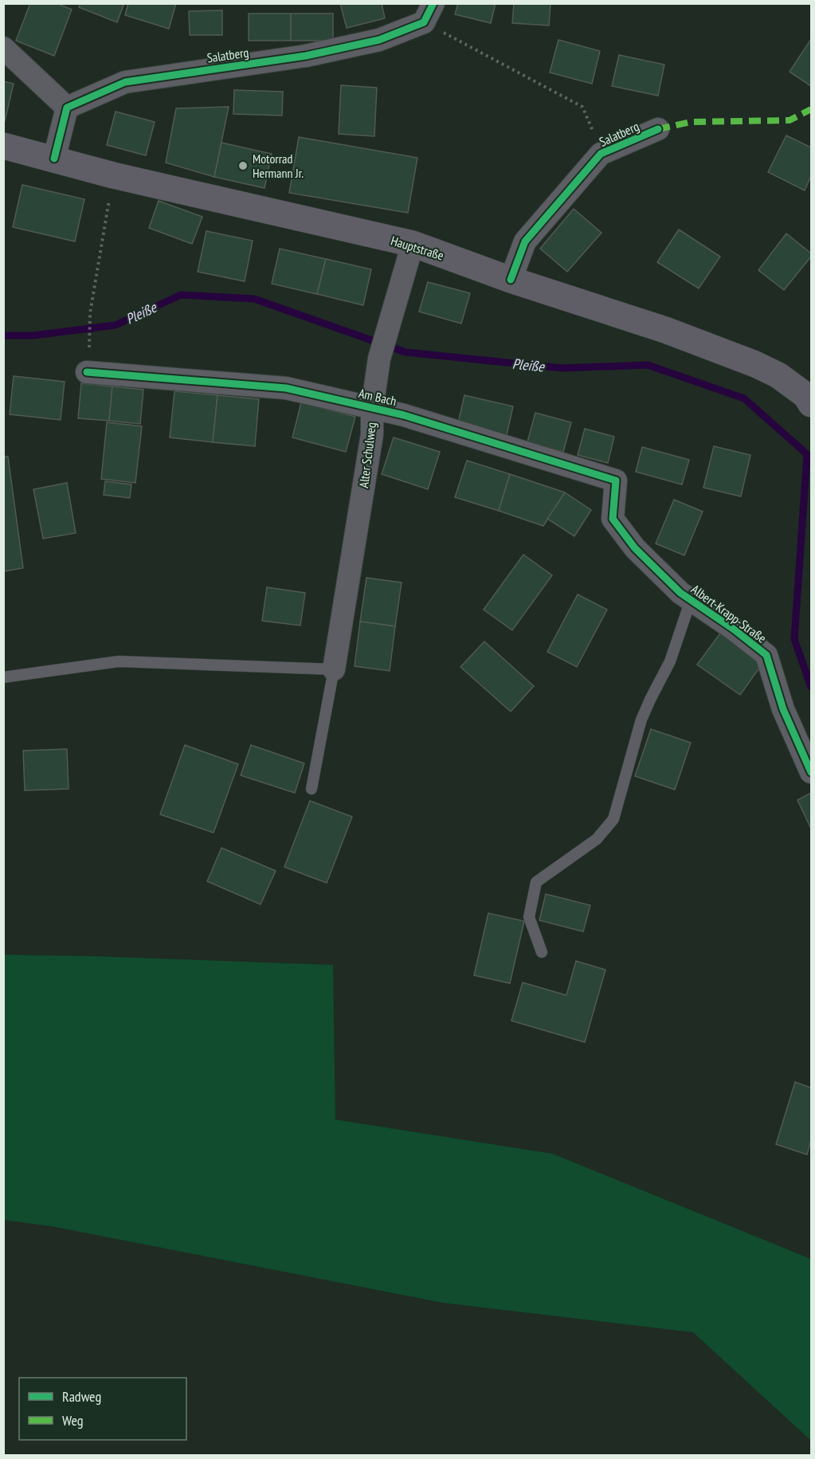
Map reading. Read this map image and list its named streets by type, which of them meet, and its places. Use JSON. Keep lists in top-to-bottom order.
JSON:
{
  "streets": {
    "main road": ["Hauptstraße"],
    "street": [
      "Salatberg",
      "Am Bach",
      "Alter Schulweg",
      "Albert-Krapp-Straße"
    ]
  },
  "crossings": [
    ["Salatberg", "Hauptstraße"],
    ["Hauptstraße", "Alter Schulweg"],
    ["Am Bach", "Alter Schulweg"],
    ["Am Bach", "Albert-Krapp-Straße"]
  ],
  "water": ["Pleiße"],
  "places": ["Motorrad Hermann Jr."],
  "legend": ["Radweg", "Weg"]
}
